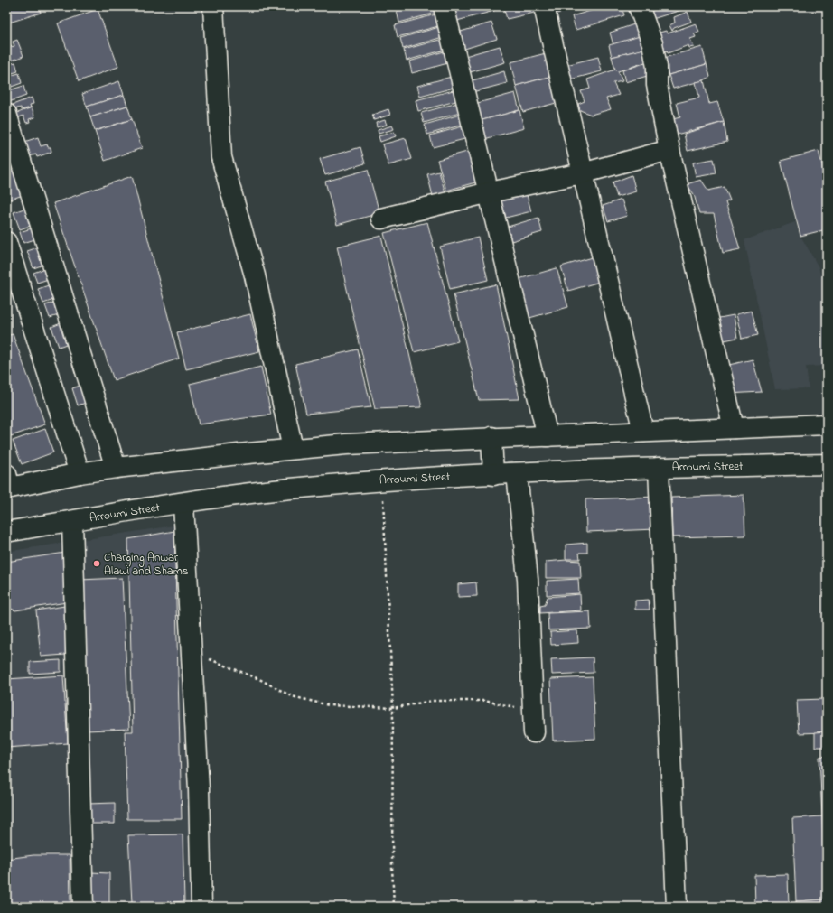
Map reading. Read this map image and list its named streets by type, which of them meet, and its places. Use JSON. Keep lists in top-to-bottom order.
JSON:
{
  "streets": {
    "street": ["Arroumi Street"]
  },
  "places": ["Charging Anwar Alawi and Shams"]
}
